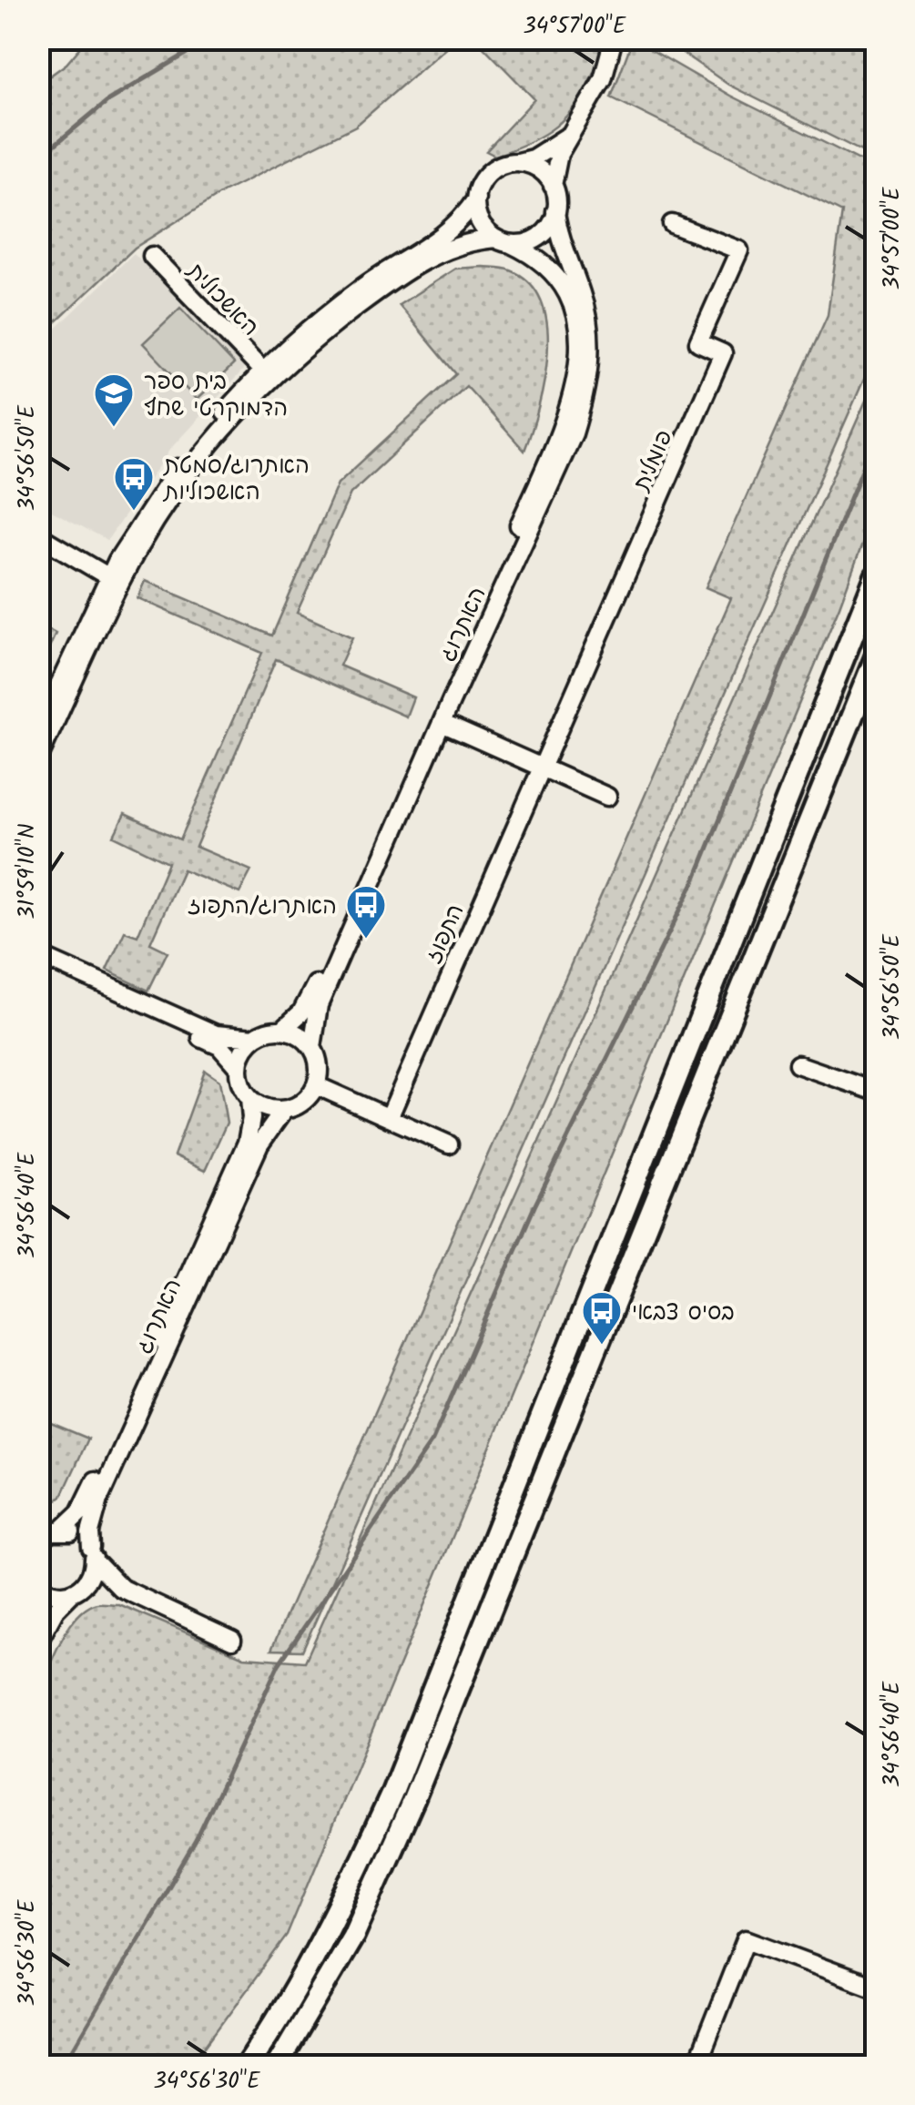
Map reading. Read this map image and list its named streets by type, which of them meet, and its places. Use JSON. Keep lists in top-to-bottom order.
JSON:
{
  "streets": {
    "street": [
      "האשכולית",
      "פומלית",
      "האתרוג",
      "התפוז"
    ]
  },
  "crossings": [
    ["פומלית", "התפוז"]
  ],
  "places": {
    "school or university": ["בית ספר הדמוקרטי שחף"],
    "bus stop": ["האתרוג/סמטת האשכוליות", "האתרוג/התפוז", "בסיס צבאי"]
  },
  "coordinates": [
    "34°57'00\"E",
    "34°56'50\"E",
    "31°59'10\"N",
    "34°56'40\"E",
    "34°56'30\"E"
  ]
}
